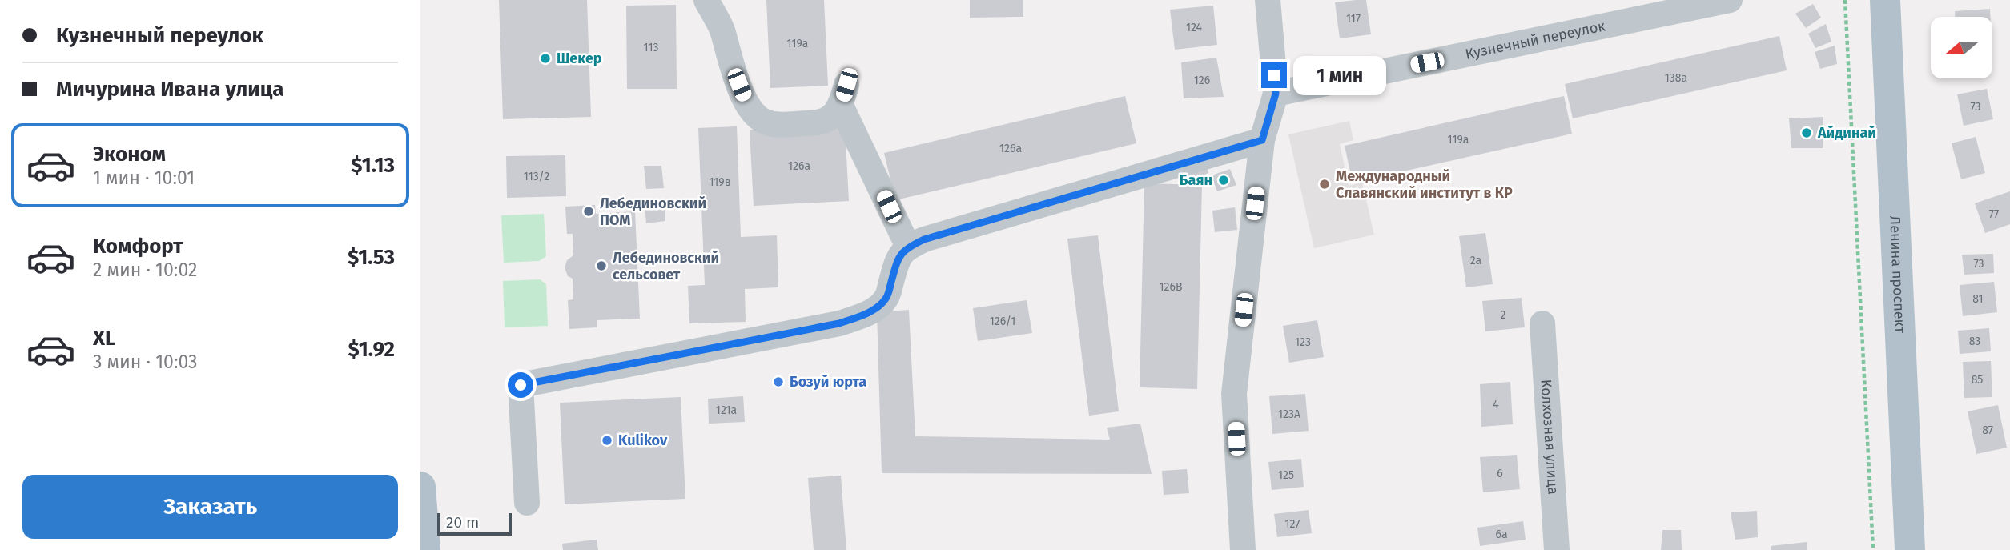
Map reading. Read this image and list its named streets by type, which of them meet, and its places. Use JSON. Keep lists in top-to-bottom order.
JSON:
{
  "streets": {
    "main road": ["Ленина проспект"],
    "street": ["Кузнечный переулок", "Колхозная улица"]
  },
  "places": [
    "Шекер",
    "Айдинай",
    "Баян",
    "Международный Славянский институт в КР",
    "Лебединовский ПОМ",
    "Лебединовский сельсовет",
    "Бозуй юрта",
    "Kulikov"
  ],
  "house_numbers": [
    "117",
    "124",
    "119а",
    "113",
    "138а",
    "126",
    "73",
    "119а",
    "126а",
    "126а",
    "113/2",
    "119в",
    "77",
    "2а",
    "73",
    "126В",
    "81",
    "2",
    "126/1",
    "83",
    "123",
    "85",
    "4",
    "121а",
    "123А",
    "87",
    "6",
    "125",
    "127",
    "6а"
  ],
  "scale_bar": "20 m",
  "north": "left",
  "page": {
    "banner": ["Кузнечный переулок", "Мичурина Ивана улица"],
    "bubble": "1 мин",
    "list": [
      {
        "name": "Эконом",
        "note": "1 мин · 10:01",
        "value": "$1.13"
      },
      {
        "name": "Комфорт",
        "note": "2 мин · 10:02",
        "value": "$1.53"
      },
      {
        "name": "XL",
        "note": "3 мин · 10:03",
        "value": "$1.92"
      }
    ],
    "buttons": "Заказать",
    "scale": "20 m"
  }
}
